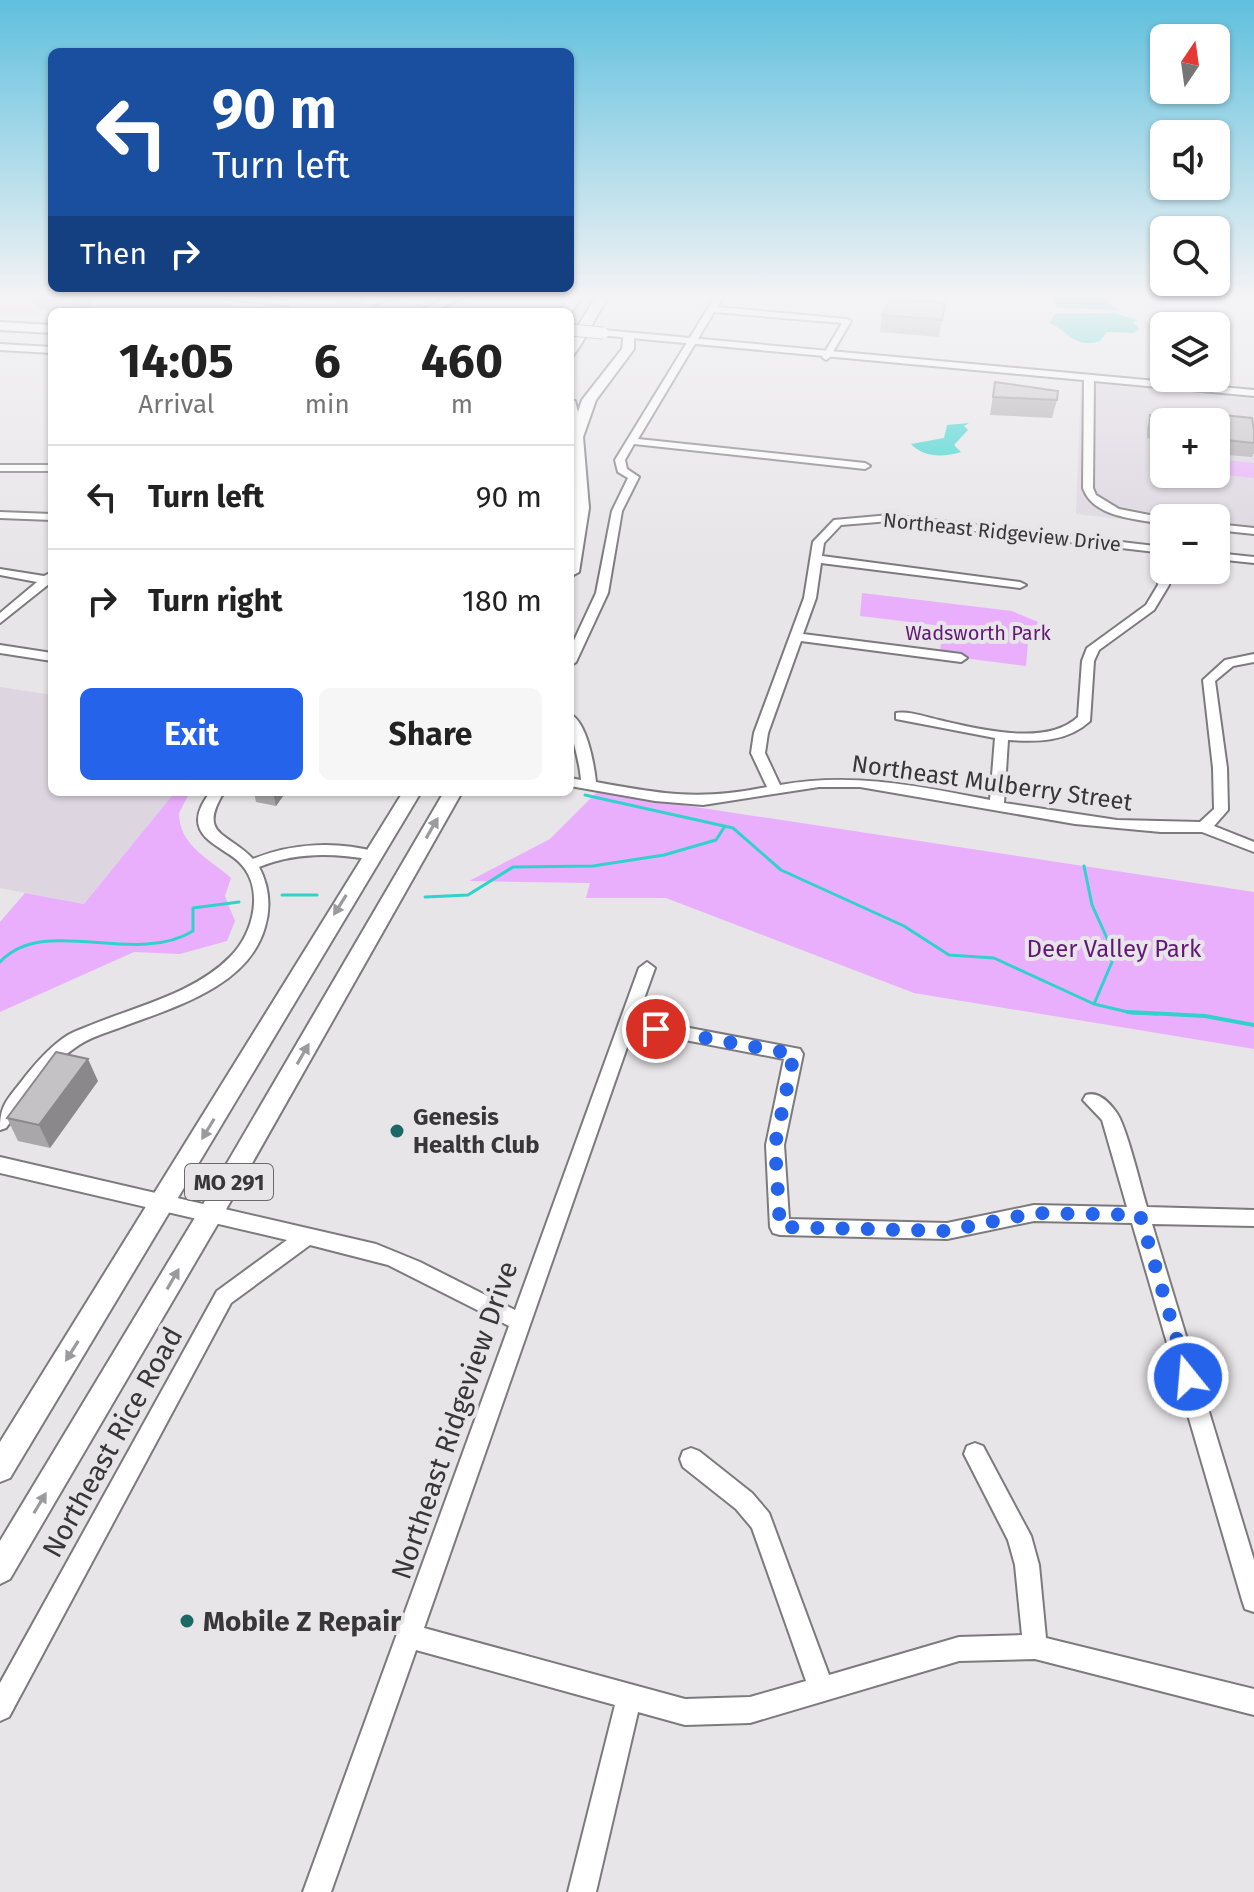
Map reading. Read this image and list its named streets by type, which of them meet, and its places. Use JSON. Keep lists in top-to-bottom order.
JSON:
{
  "streets": {
    "main road": ["MO 291"],
    "street": ["Northeast Ridgeview Drive", "Northeast Mulberry Street", "Northeast Rice Road"]
  },
  "crossings": [
    ["Northeast Ridgeview Drive", "Northeast Mulberry Street"]
  ],
  "parks": ["Wadsworth Park", "Deer Valley Park"],
  "places": ["Genesis Health Club", "Mobile Z Repair"],
  "north": "top",
  "page": {
    "map_buttons": ["+", "−"],
    "turn": ["90 m", "Turn left"],
    "then": "Then",
    "eta": [
      "14:05",
      "Arrival",
      "6",
      "min",
      "460",
      "m"
    ],
    "list": [
      {
        "name": "Turn left",
        "value": "90 m"
      },
      {
        "name": "Turn right",
        "value": "180 m"
      }
    ],
    "buttons": ["Exit", "Share"]
  }
}
